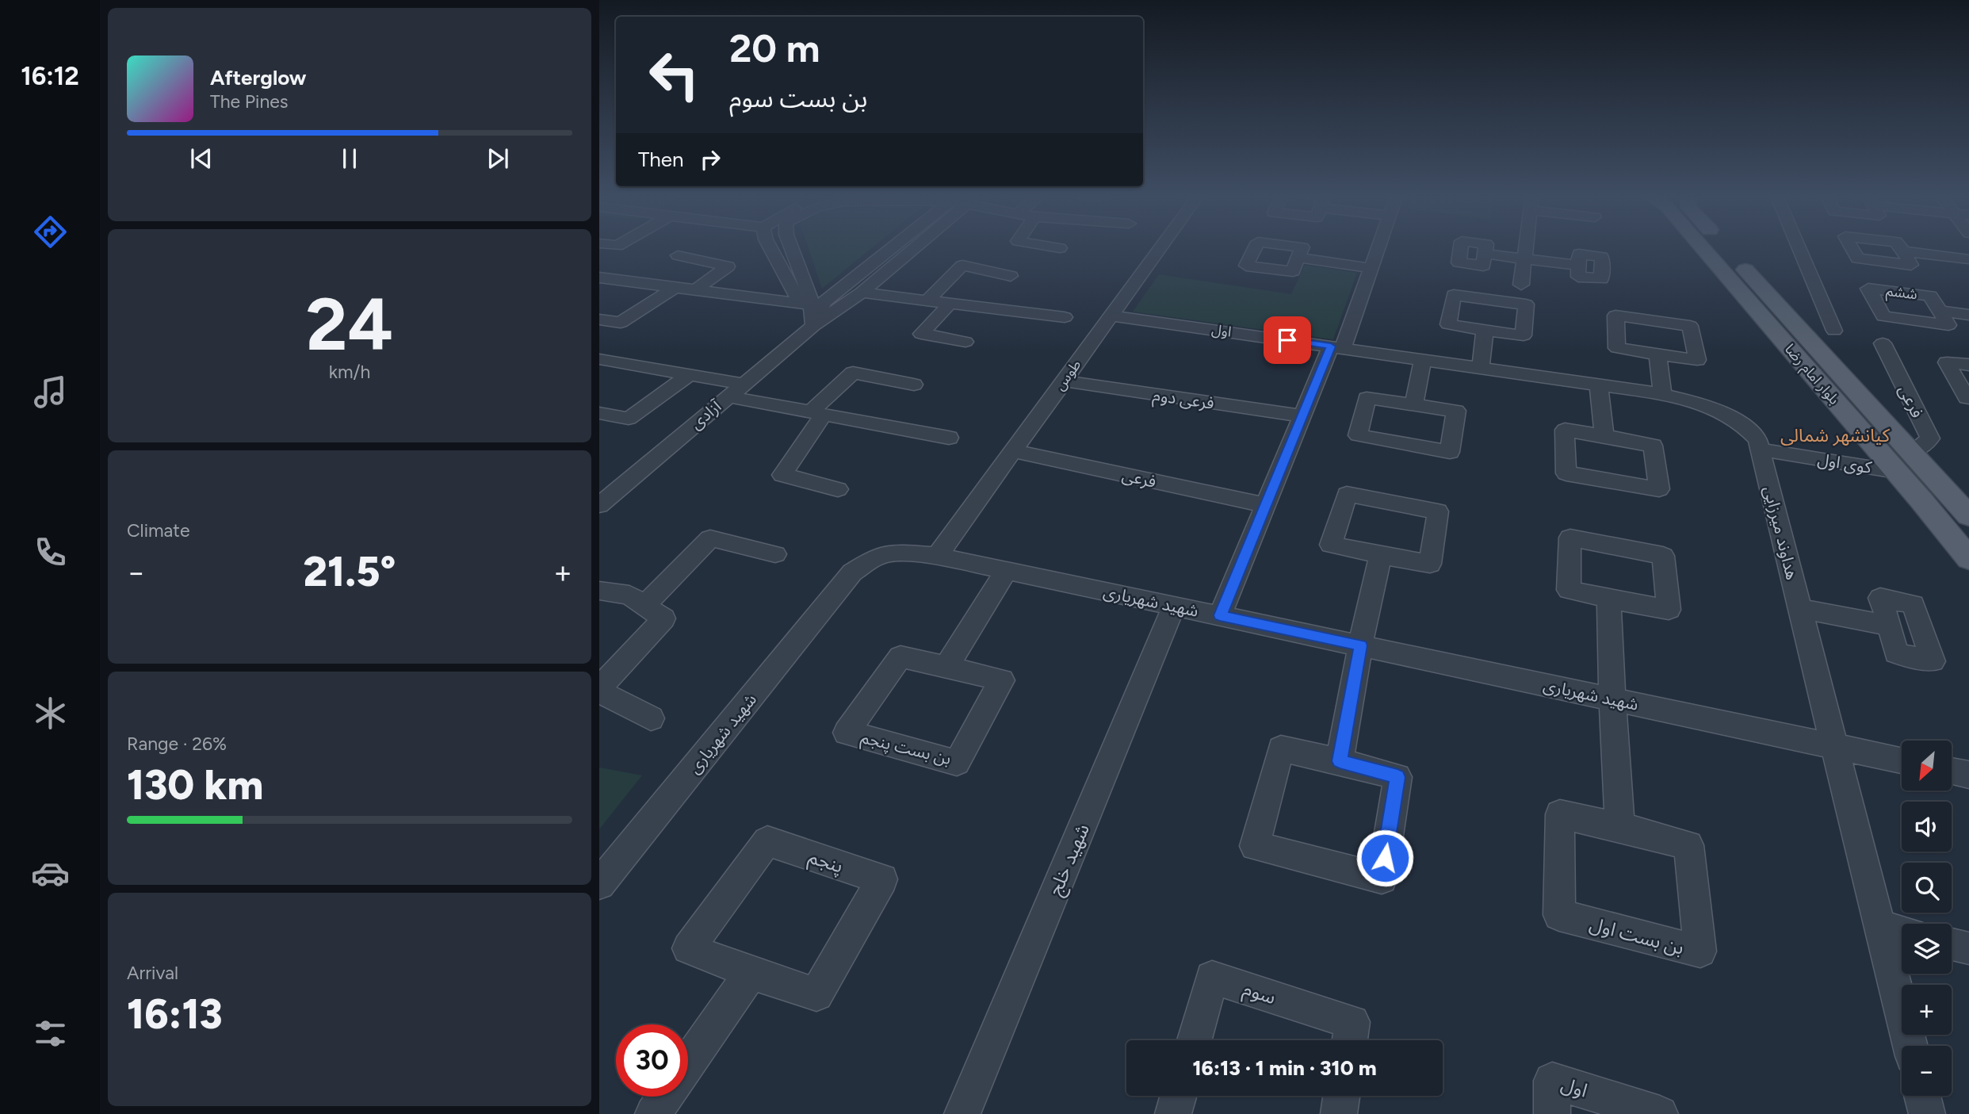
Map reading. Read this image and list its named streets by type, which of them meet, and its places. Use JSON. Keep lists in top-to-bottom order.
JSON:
{
  "streets": {
    "main road": ["بلوار امام رضا"],
    "street": [
      "ششم",
      "اول",
      "طوس",
      "فرعی دوم",
      "فرعی",
      "آزادی",
      "کوی اول",
      "هداوند میرزایی",
      "شهید شهریاری",
      "بن بست پنجم",
      "شهید خلج",
      "پنجم",
      "بن بست اول",
      "سوم"
    ]
  },
  "crossings": [
    ["اول", "طوس"],
    ["اول", "هداوند میرزایی"],
    ["بلوار امام رضا", "فرعی"],
    ["بلوار امام رضا", "کوی اول"],
    ["طوس", "فرعی دوم"],
    ["طوس", "فرعی"],
    ["طوس", "شهید شهریاری"],
    ["کوی اول", "هداوند میرزایی"],
    ["هداوند میرزایی", "شهید شهریاری"],
    ["شهید شهریاری", "شهید خلج"]
  ],
  "districts": ["کیانشهر شمالی"],
  "north": "bottom left",
  "page": {
    "tabs": "16:12",
    "turn": ["20 m", "بن بست سوم"],
    "song": ["Afterglow", "The Pines"],
    "then": "Then",
    "tile": [
      ["24", "km/h"],
      "Climate",
      ["Range · 26%", "130 km"],
      ["Arrival", "16:13"]
    ],
    "heat": ["−", "21.5°", "+"],
    "map_buttons": ["+", "−"],
    "limit": "30",
    "trip": "16:13 · 1 min · 310 m"
  }
}
